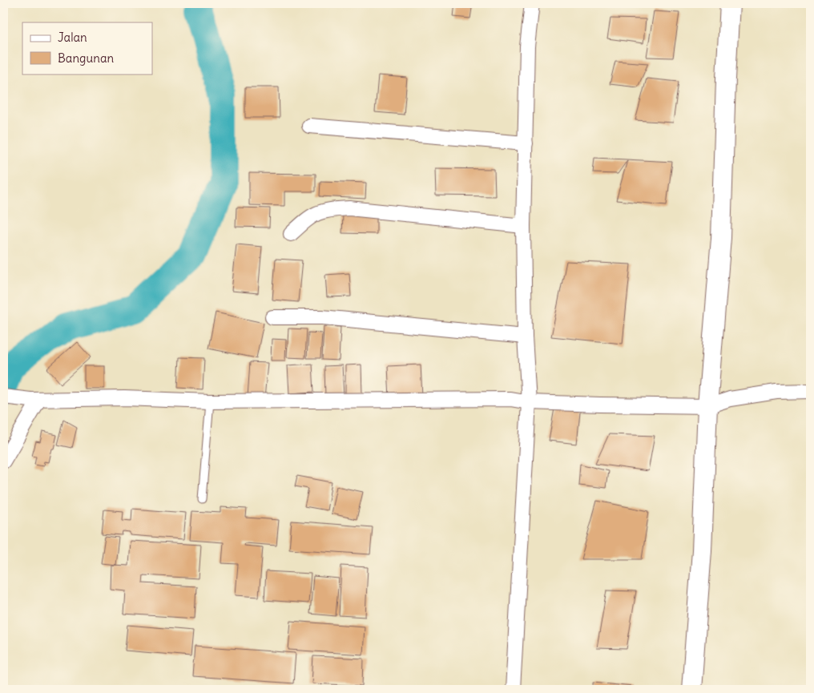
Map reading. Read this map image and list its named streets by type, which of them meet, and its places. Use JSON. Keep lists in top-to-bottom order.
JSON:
{
  "legend": ["Jalan", "Bangunan"]
}
